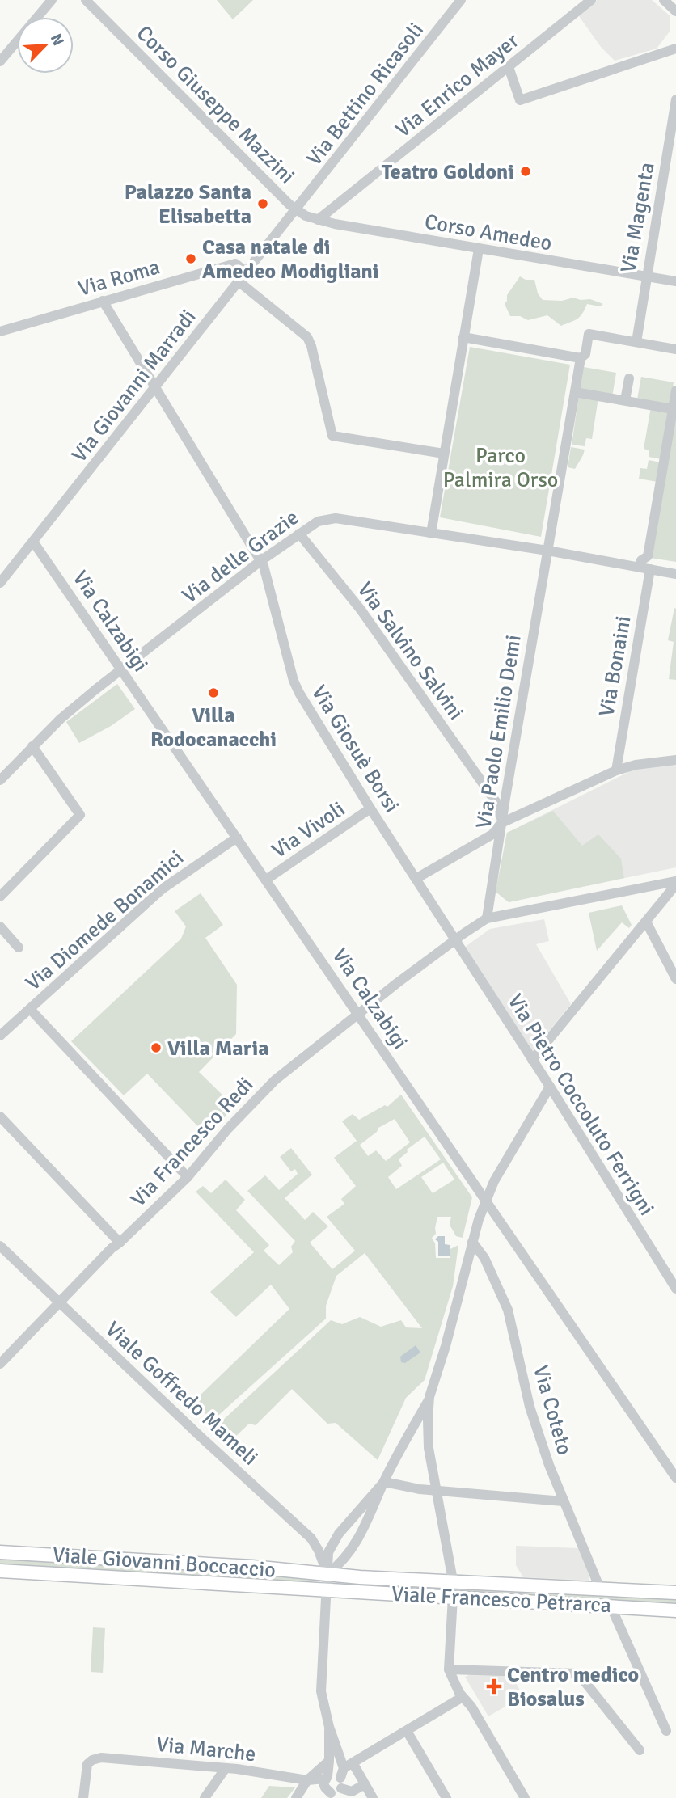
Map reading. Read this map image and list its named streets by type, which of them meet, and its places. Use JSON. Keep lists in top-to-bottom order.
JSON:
{
  "streets": {
    "main road": ["Viale Giovanni Boccaccio", "Viale Francesco Petrarca"],
    "street": [
      "Via Enrico Mayer",
      "Via Bettino Ricasoli",
      "Corso Giuseppe Mazzini",
      "Via Magenta",
      "Corso Amedeo",
      "Via Roma",
      "Via Giovanni Marradi",
      "Via delle Grazie",
      "Via Calzabigi",
      "Via Salvino Salvini",
      "Via Bonaini",
      "Via Paolo Emilio Demi",
      "Via Giosuè Borsi",
      "Via Vivoli",
      "Via Diomede Bonamici",
      "Via Pietro Coccoluto Ferrigni",
      "Via Francesco Redi",
      "Viale Goffredo Mameli",
      "Via Coteto",
      "Via Marche"
    ]
  },
  "crossings": [
    ["Via Enrico Mayer", "Corso Amedeo"],
    ["Via Bettino Ricasoli", "Corso Giuseppe Mazzini"],
    ["Via Bettino Ricasoli", "Corso Amedeo"],
    ["Via Bettino Ricasoli", "Via Giovanni Marradi"],
    ["Corso Giuseppe Mazzini", "Corso Amedeo"],
    ["Corso Giuseppe Mazzini", "Via Giovanni Marradi"],
    ["Via Magenta", "Corso Amedeo"],
    ["Via Magenta", "Via Paolo Emilio Demi"],
    ["Corso Amedeo", "Via Giovanni Marradi"],
    ["Via Roma", "Via Giovanni Marradi"],
    ["Via Roma", "Via Giosuè Borsi"],
    ["Via Giovanni Marradi", "Via Calzabigi"],
    ["Via Giovanni Marradi", "Via Giosuè Borsi"],
    ["Via delle Grazie", "Via Calzabigi"],
    ["Via delle Grazie", "Via Salvino Salvini"],
    ["Via delle Grazie", "Via Bonaini"],
    ["Via delle Grazie", "Via Paolo Emilio Demi"],
    ["Via delle Grazie", "Via Giosuè Borsi"],
    ["Via Calzabigi", "Via Vivoli"],
    ["Via Calzabigi", "Via Diomede Bonamici"],
    ["Via Calzabigi", "Via Francesco Redi"],
    ["Via Salvino Salvini", "Via Paolo Emilio Demi"],
    ["Via Paolo Emilio Demi", "Via Francesco Redi"],
    ["Via Giosuè Borsi", "Via Vivoli"],
    ["Via Giosuè Borsi", "Via Pietro Coccoluto Ferrigni"],
    ["Via Giosuè Borsi", "Via Francesco Redi"],
    ["Via Pietro Coccoluto Ferrigni", "Via Francesco Redi"],
    ["Via Francesco Redi", "Viale Goffredo Mameli"],
    ["Viale Goffredo Mameli", "Viale Giovanni Boccaccio"],
    ["Viale Goffredo Mameli", "Viale Francesco Petrarca"],
    ["Via Coteto", "Viale Francesco Petrarca"],
    ["Viale Giovanni Boccaccio", "Viale Francesco Petrarca"]
  ],
  "parks": ["Parco Palmira Orso"],
  "places": {
    "other": [
      "Teatro Goldoni",
      "Palazzo Santa Elisabetta",
      "Casa natale di Amedeo Modigliani",
      "Villa Rodocanacchi",
      "Villa Maria"
    ],
    "health": ["Centro medico Biosalus"]
  },
  "north": "top right"
}
